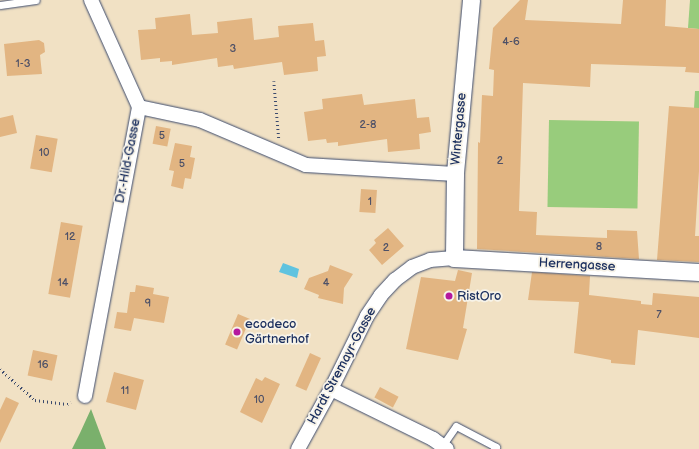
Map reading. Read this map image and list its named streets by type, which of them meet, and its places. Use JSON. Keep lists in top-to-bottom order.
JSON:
{
  "streets": {
    "street": [
      "Wintergasse",
      "Dr.-Hild-Gasse",
      "Herrengasse",
      "Hardt Stremayr-Gasse"
    ]
  },
  "crossings": [
    ["Wintergasse", "Dr.-Hild-Gasse"],
    ["Wintergasse", "Herrengasse"],
    ["Wintergasse", "Hardt Stremayr-Gasse"],
    ["Herrengasse", "Hardt Stremayr-Gasse"]
  ],
  "places": ["RistOro", "ecodeco Gärtnerhof"],
  "house_numbers": [
    "4-6",
    "3",
    "1-3",
    "2-8",
    "5",
    "10",
    "2",
    "5",
    "1",
    "12",
    "8",
    "2",
    "14",
    "4",
    "9",
    "7",
    "16",
    "11",
    "10"
  ]
}
